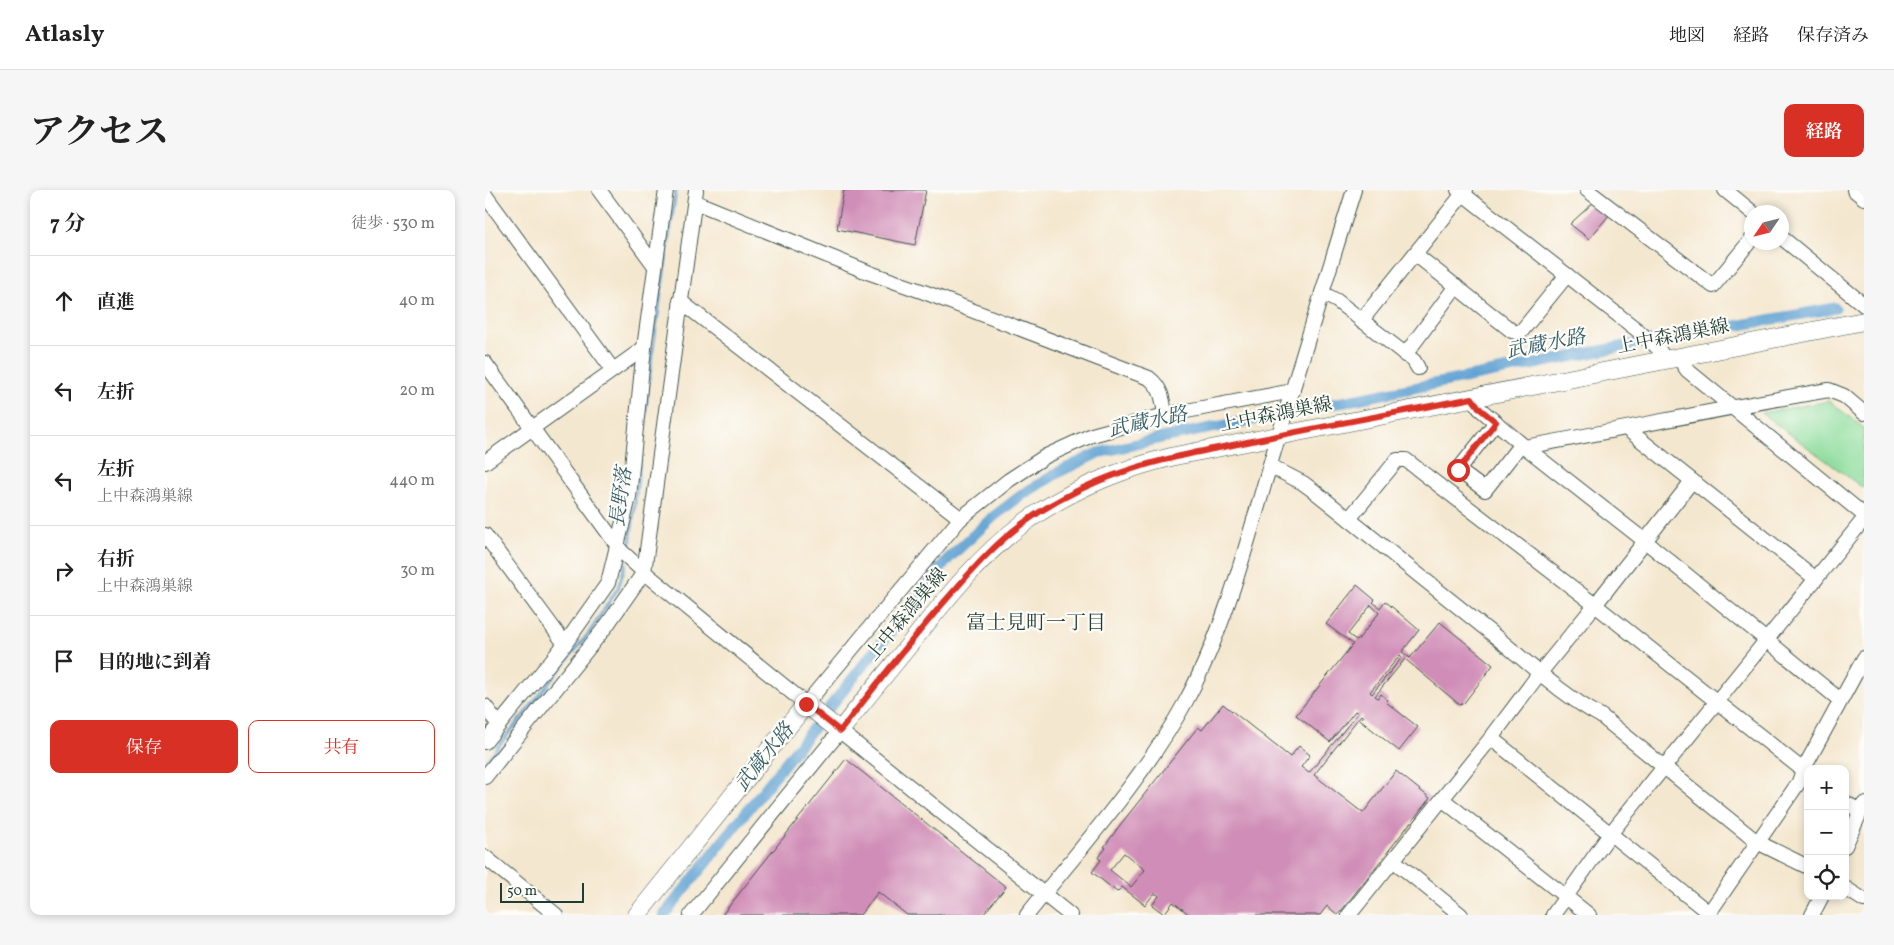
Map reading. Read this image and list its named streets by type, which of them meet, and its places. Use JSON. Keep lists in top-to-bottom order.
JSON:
{
  "streets": {
    "main road": ["上中森鴻巣線"]
  },
  "districts": ["富士見町一丁目"],
  "water": ["武蔵水路", "長野落"],
  "scale_bar": "50 m",
  "north": "bottom left",
  "page": {
    "header": "Atlasly",
    "nav": ["地図", "経路", "保存済み"],
    "title": "アクセス",
    "buttons": [
      "経路",
      ["保存", "共有"]
    ],
    "heading": ["7 分", "徒歩 · 530 m"],
    "list": [
      ["直進", "40 m"],
      ["左折", "20 m"],
      ["左折", "上中森鴻巣線", "440 m"],
      ["右折", "上中森鴻巣線", "30 m"],
      "目的地に到着"
    ],
    "map_buttons": ["+", "−"],
    "scale": "50 m"
  }
}
